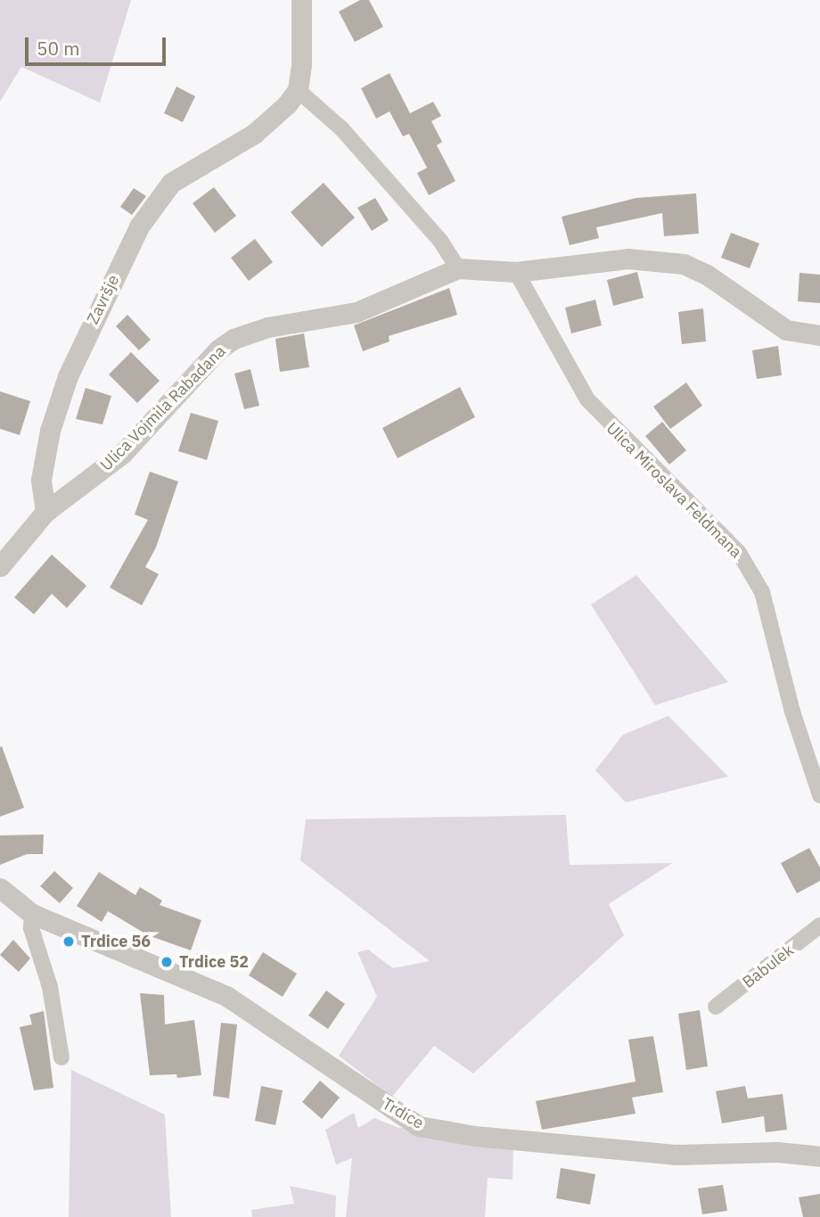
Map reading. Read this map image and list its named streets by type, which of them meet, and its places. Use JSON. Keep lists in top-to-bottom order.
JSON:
{
  "streets": {
    "street": [
      "Završje",
      "Ulica Vojmila Rabadana",
      "Ulica Miroslava Feldmana",
      "Babulek",
      "Trdice"
    ]
  },
  "crossings": [
    ["Završje", "Ulica Vojmila Rabadana"],
    ["Ulica Vojmila Rabadana", "Ulica Miroslava Feldmana"]
  ],
  "places": ["Trdice 56", "Trdice 52"],
  "scale_bar": "50 m"
}
